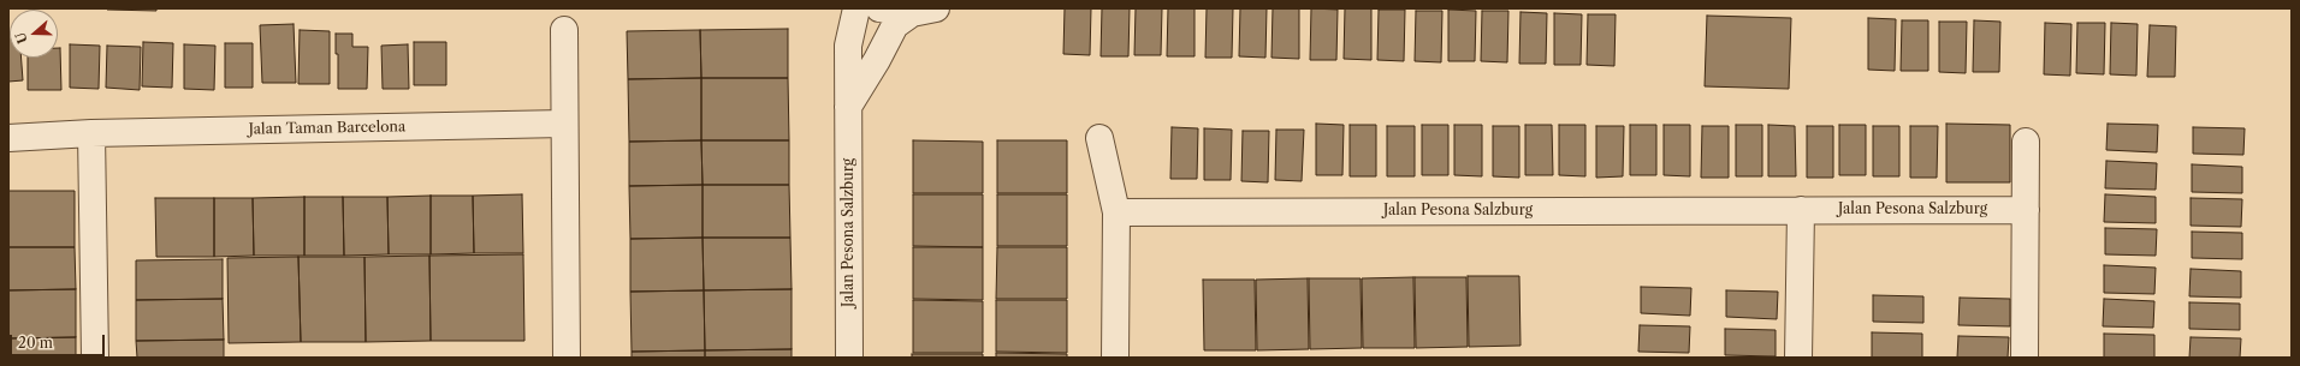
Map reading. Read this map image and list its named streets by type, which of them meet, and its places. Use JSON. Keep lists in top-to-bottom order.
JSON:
{
  "streets": {
    "street": ["Jalan Taman Barcelona", "Jalan Pesona Salzburg"]
  },
  "scale_bar": "20 m",
  "north": "left"
}
